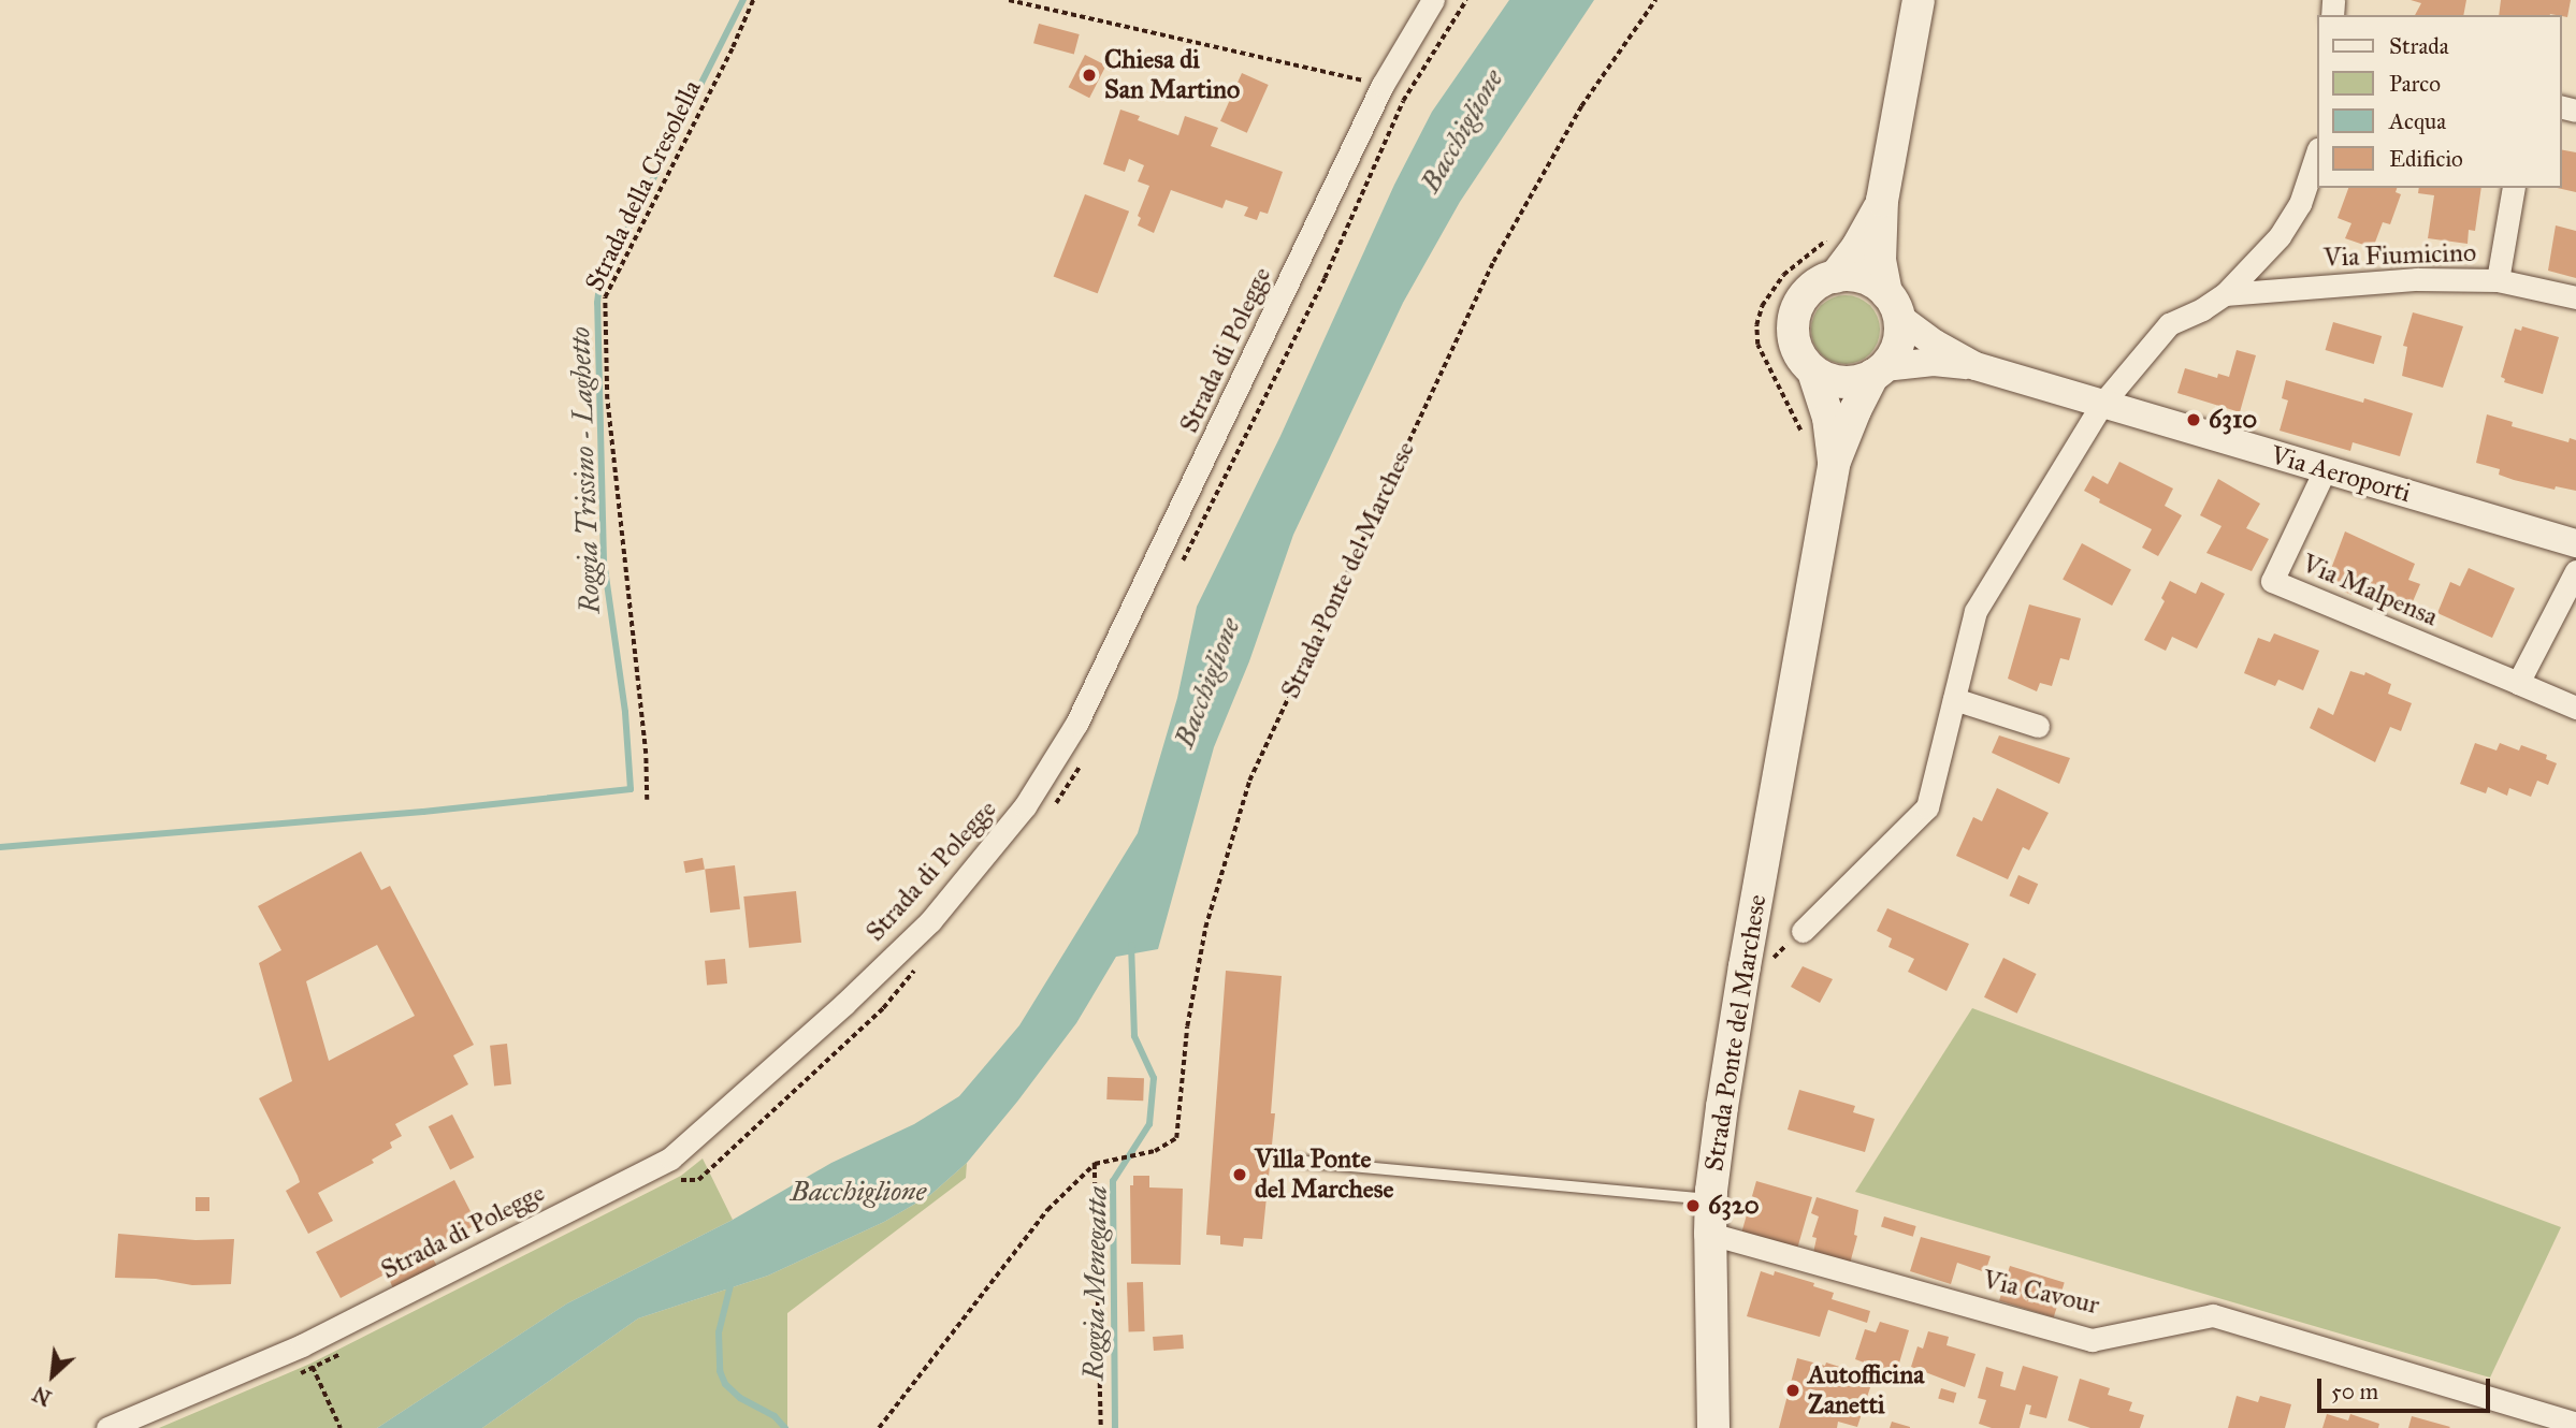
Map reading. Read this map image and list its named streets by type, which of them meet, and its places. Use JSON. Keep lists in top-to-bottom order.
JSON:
{
  "streets": {
    "main road": ["Strada Ponte del Marchese"],
    "street": [
      "Via Fiumicino",
      "Strada di Polegge",
      "Via Aeroporti",
      "Via Malpensa",
      "Via Cavour"
    ],
    "path": ["Strada della Cresolella"]
  },
  "crossings": [
    ["Via Fiumicino", "Strada Ponte del Marchese"],
    ["Via Aeroporti", "Strada Ponte del Marchese"],
    ["Via Aeroporti", "Via Malpensa"],
    ["Strada Ponte del Marchese", "Via Cavour"]
  ],
  "water": ["Bacchiglione", "Roggia Trissino - Laghetto", "Roggia Menegatta"],
  "places": [
    "Chiesa di San Martino",
    "6310",
    "Villa Ponte del Marchese",
    "6320",
    "Autofficina Zanetti"
  ],
  "legend": [
    "Strada",
    "Parco",
    "Acqua",
    "Edificio"
  ],
  "scale_bar": "50 m",
  "north": "bottom left"
}
